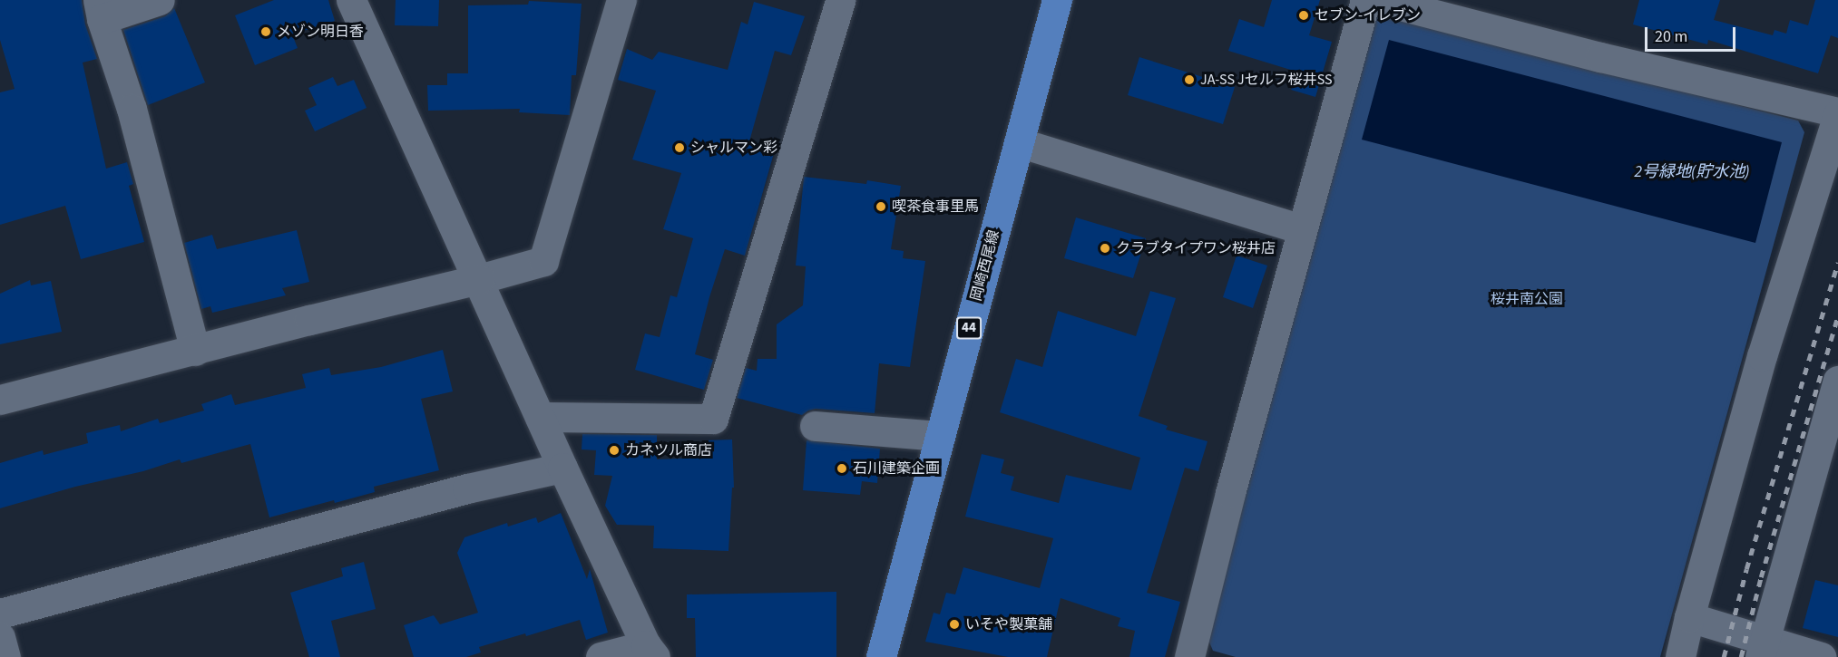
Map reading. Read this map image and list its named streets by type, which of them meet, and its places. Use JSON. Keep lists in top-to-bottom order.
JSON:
{
  "streets": {
    "main road": ["岡崎西尾線", "44"]
  },
  "water": ["2号緑地(貯水池)"],
  "parks": ["桜井南公園"],
  "places": [
    "セブン-イレブン",
    "メゾン明日香",
    "JA-SS Jセルフ桜井SS",
    "シャルマン彩",
    "喫茶食事里馬",
    "クラブタイプワン桜井店",
    "カネツル商店",
    "石川建築企画",
    "いそや製菓舗"
  ],
  "scale_bar": "20 m"
}
